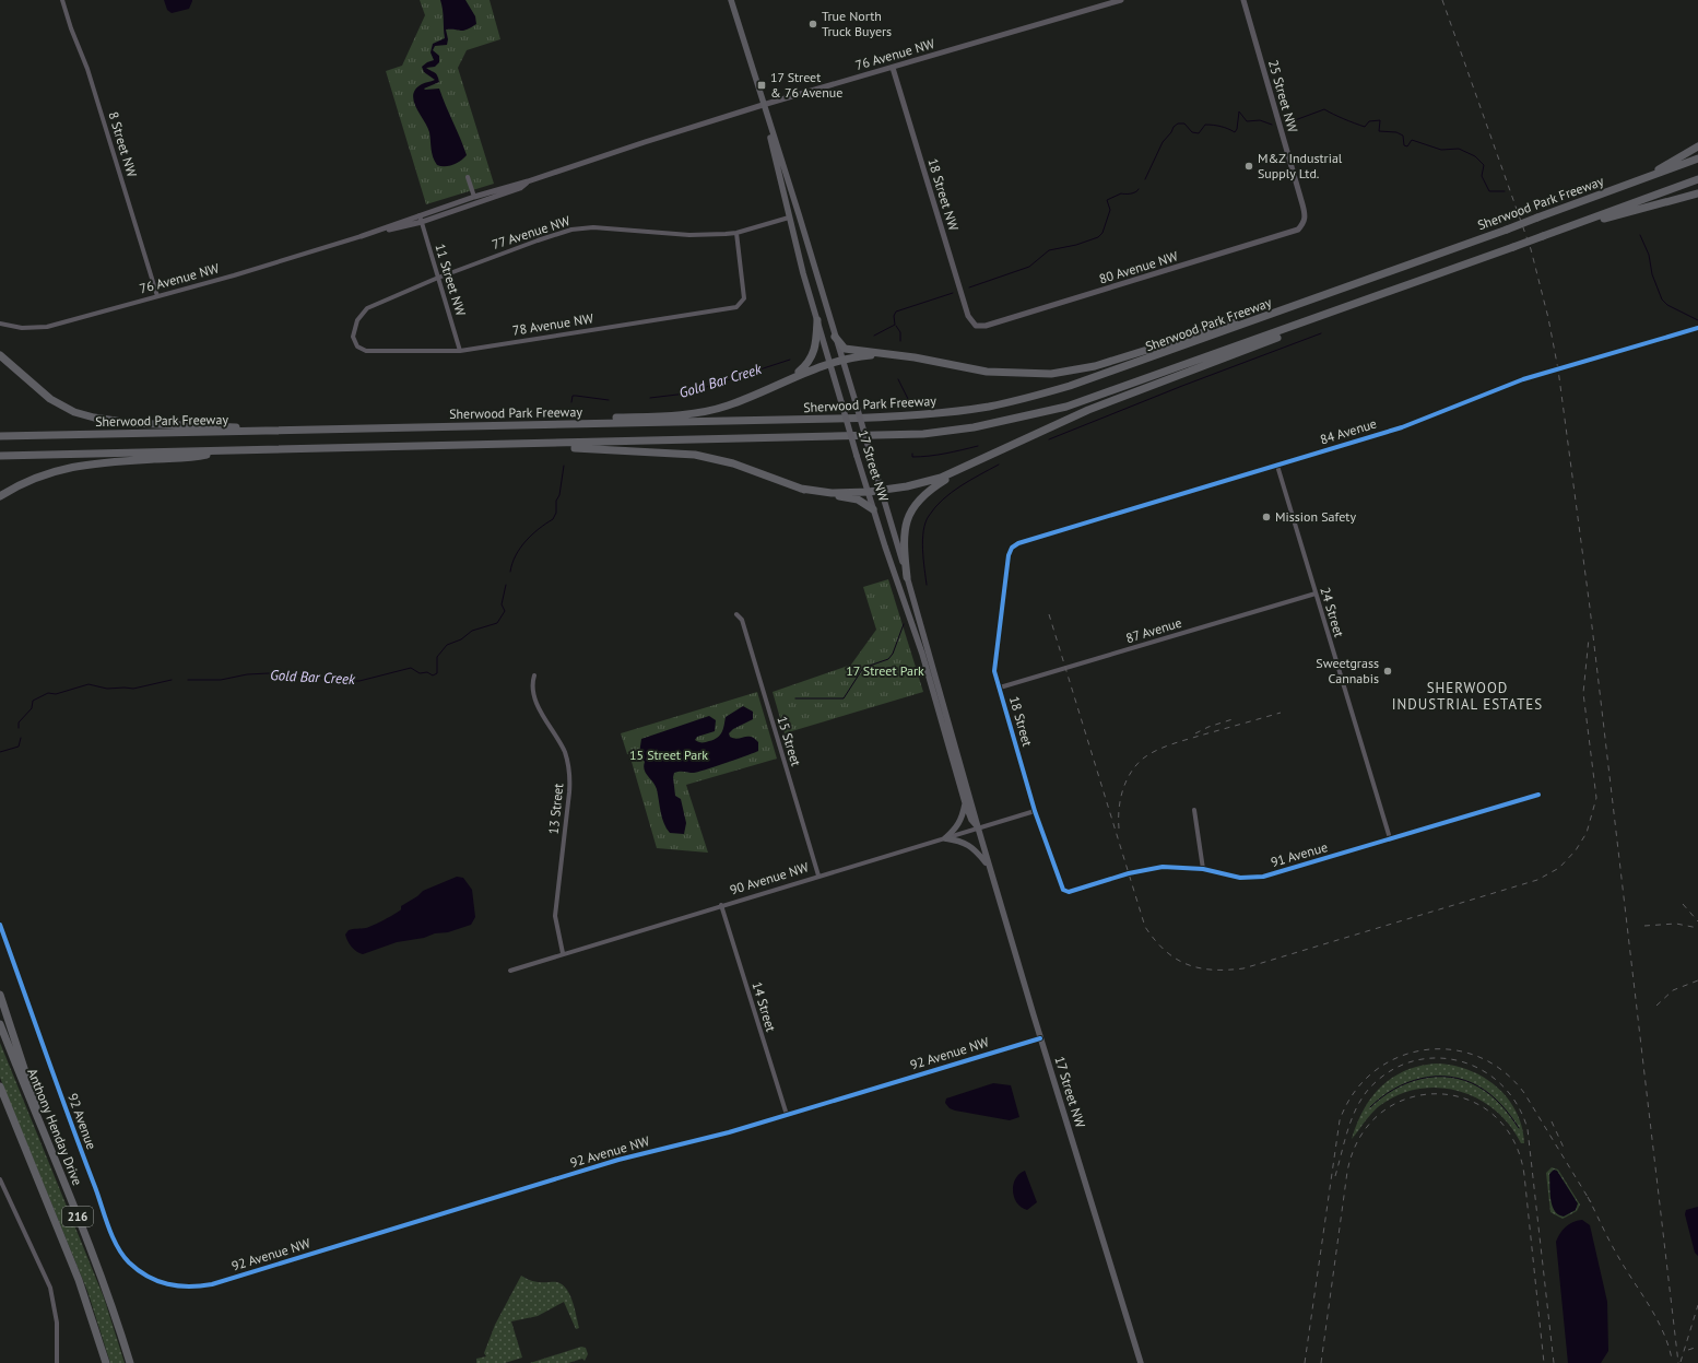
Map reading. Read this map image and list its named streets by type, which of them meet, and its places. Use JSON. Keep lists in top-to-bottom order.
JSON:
{
  "streets": {
    "highway": ["Sherwood Park Freeway", "Anthony Henday Drive", "216"],
    "main road": ["17 Street NW"],
    "street": [
      "76 Avenue NW",
      "25 Street NW",
      "8 Street NW",
      "18 Street NW",
      "77 Avenue NW",
      "80 Avenue NW",
      "11 Street NW",
      "78 Avenue NW",
      "84 Avenue",
      "24 Street",
      "87 Avenue",
      "18 Street",
      "15 Street",
      "13 Street",
      "91 Avenue",
      "90 Avenue NW",
      "14 Street",
      "92 Avenue NW",
      "92 Avenue"
    ]
  },
  "crossings": [
    ["76 Avenue NW", "8 Street NW"],
    ["76 Avenue NW", "18 Street NW"],
    ["76 Avenue NW", "11 Street NW"],
    ["76 Avenue NW", "17 Street NW"],
    ["25 Street NW", "80 Avenue NW"],
    ["18 Street NW", "80 Avenue NW"],
    ["77 Avenue NW", "11 Street NW"],
    ["77 Avenue NW", "78 Avenue NW"],
    ["77 Avenue NW", "17 Street NW"],
    ["11 Street NW", "78 Avenue NW"],
    ["84 Avenue", "24 Street"],
    ["84 Avenue", "18 Street"],
    ["17 Street NW", "90 Avenue NW"],
    ["17 Street NW", "92 Avenue NW"],
    ["24 Street", "87 Avenue"],
    ["24 Street", "91 Avenue"],
    ["87 Avenue", "18 Street"],
    ["18 Street", "91 Avenue"],
    ["18 Street", "90 Avenue NW"],
    ["15 Street", "90 Avenue NW"],
    ["13 Street", "90 Avenue NW"],
    ["90 Avenue NW", "14 Street"],
    ["14 Street", "92 Avenue NW"],
    ["92 Avenue NW", "92 Avenue"]
  ],
  "districts": ["SHERWOOD INDUSTRIAL ESTATES"],
  "water": ["Gold Bar Creek"],
  "parks": ["17 Street Park", "15 Street Park"],
  "places": {
    "other": [
      "True North Truck Buyers",
      "M&Z Industrial Supply Ltd.",
      "Mission Safety",
      "Sweetgrass Cannabis"
    ],
    "transit": ["17 Street & 76 Avenue"]
  }
}
